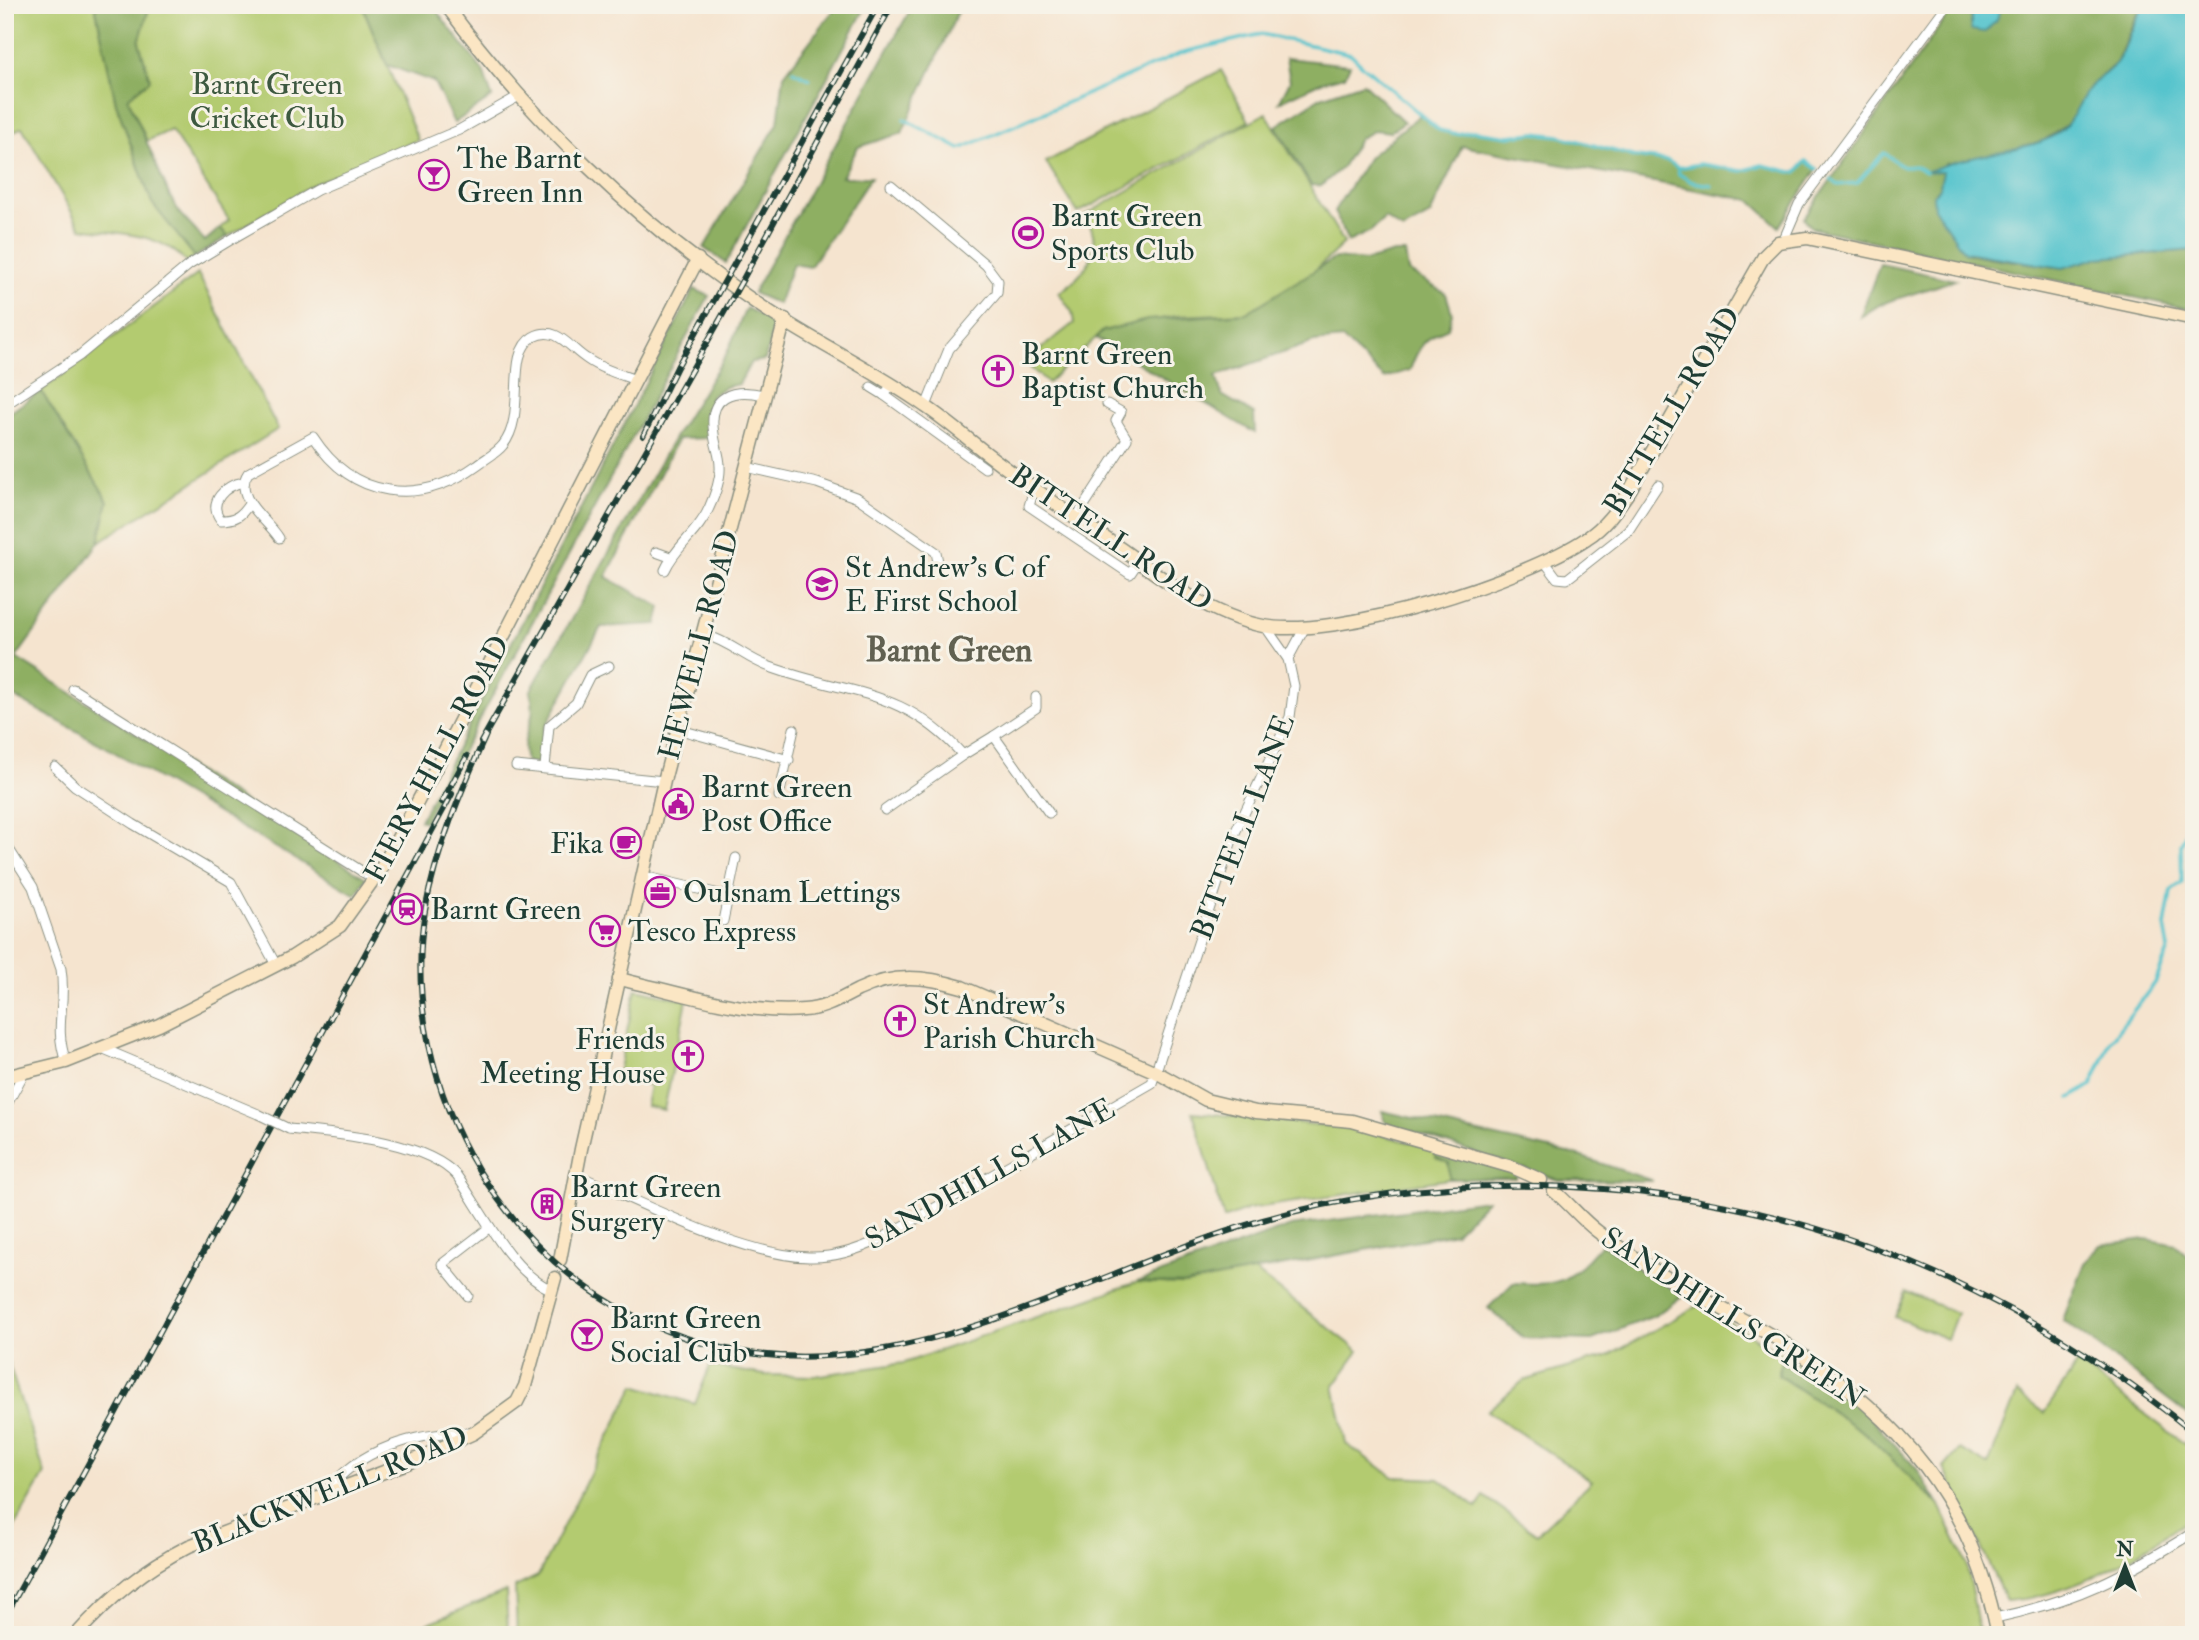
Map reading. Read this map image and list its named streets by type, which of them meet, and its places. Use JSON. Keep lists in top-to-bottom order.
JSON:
{
  "streets": {
    "street": [
      "BITTELL ROAD",
      "HEWELL ROAD",
      "FIERY HILL ROAD",
      "BITTELL LANE",
      "SANDHILLS LANE",
      "SANDHILLS GREEN",
      "BLACKWELL ROAD"
    ]
  },
  "crossings": [
    ["BITTELL ROAD", "HEWELL ROAD"],
    ["BITTELL ROAD", "FIERY HILL ROAD"],
    ["BITTELL ROAD", "BITTELL LANE"],
    ["HEWELL ROAD", "SANDHILLS LANE"],
    ["BITTELL LANE", "SANDHILLS LANE"]
  ],
  "districts": ["Barnt Green"],
  "parks": ["Barnt Green Cricket Club"],
  "places": {
    "bar": ["The Barnt Green Inn", "Barnt Green Social Club"],
    "sports": ["Barnt Green Sports Club"],
    "church": ["Barnt Green Baptist Church", "St Andrew's Parish Church", "Friends Meeting House"],
    "school or university": ["St Andrew's C of E First School"],
    "public building": ["Barnt Green Post Office"],
    "cafe": ["Fika"],
    "office": ["Oulsnam Lettings"],
    "station": ["Barnt Green"],
    "supermarket": ["Tesco Express"],
    "building": ["Barnt Green Surgery"]
  },
  "north": "top"
}
